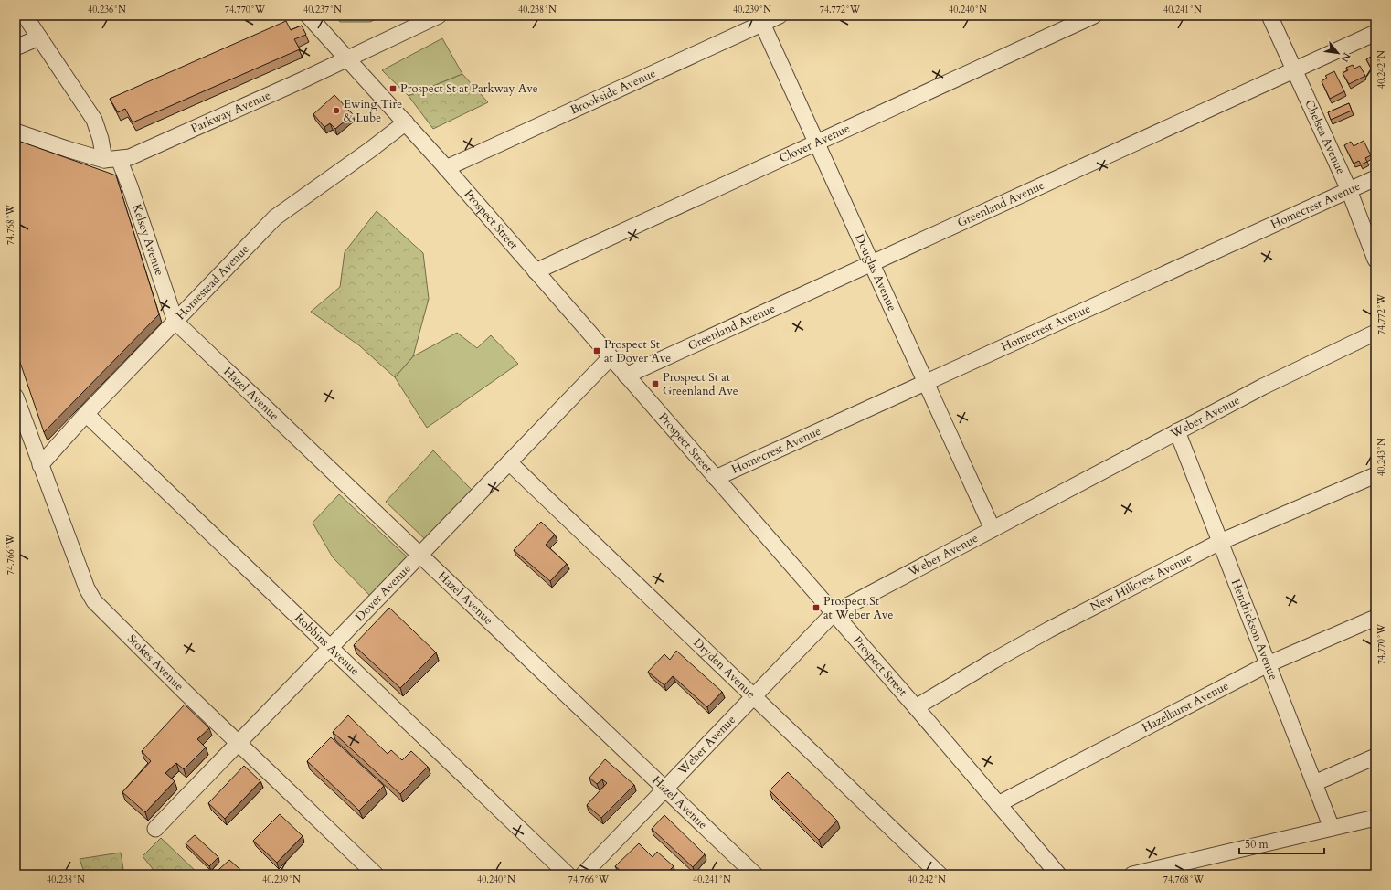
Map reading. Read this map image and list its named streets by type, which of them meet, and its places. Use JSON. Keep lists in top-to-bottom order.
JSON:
{
  "streets": {
    "street": [
      "Brookside Avenue",
      "Parkway Avenue",
      "Chelsea Avenue",
      "Clover Avenue",
      "Greenland Avenue",
      "Homecrest Avenue",
      "Prospect Street",
      "Kelsey Avenue",
      "Douglas Avenue",
      "Homestead Avenue",
      "Hazel Avenue",
      "Weber Avenue",
      "New Hillcrest Avenue",
      "Dover Avenue",
      "Hendrickson Avenue",
      "Robbins Avenue",
      "Stokes Avenue",
      "Dryden Avenue",
      "Hazelhurst Avenue"
    ]
  },
  "crossings": [
    ["Brookside Avenue", "Prospect Street"],
    ["Brookside Avenue", "Douglas Avenue"],
    ["Parkway Avenue", "Prospect Street"],
    ["Parkway Avenue", "Kelsey Avenue"],
    ["Chelsea Avenue", "Greenland Avenue"],
    ["Chelsea Avenue", "Homecrest Avenue"],
    ["Clover Avenue", "Prospect Street"],
    ["Clover Avenue", "Douglas Avenue"],
    ["Greenland Avenue", "Prospect Street"],
    ["Greenland Avenue", "Douglas Avenue"],
    ["Homecrest Avenue", "Prospect Street"],
    ["Homecrest Avenue", "Douglas Avenue"],
    ["Prospect Street", "Homestead Avenue"],
    ["Prospect Street", "Weber Avenue"],
    ["Prospect Street", "New Hillcrest Avenue"],
    ["Prospect Street", "Dover Avenue"],
    ["Prospect Street", "Hazelhurst Avenue"],
    ["Kelsey Avenue", "Homestead Avenue"],
    ["Kelsey Avenue", "Hazel Avenue"],
    ["Douglas Avenue", "Weber Avenue"],
    ["Homestead Avenue", "Hazel Avenue"],
    ["Homestead Avenue", "Robbins Avenue"],
    ["Homestead Avenue", "Stokes Avenue"],
    ["Hazel Avenue", "Weber Avenue"],
    ["Hazel Avenue", "Dover Avenue"],
    ["Weber Avenue", "Hendrickson Avenue"],
    ["Weber Avenue", "Dryden Avenue"],
    ["New Hillcrest Avenue", "Hendrickson Avenue"],
    ["Dover Avenue", "Robbins Avenue"],
    ["Dover Avenue", "Stokes Avenue"],
    ["Dover Avenue", "Dryden Avenue"],
    ["Hendrickson Avenue", "Hazelhurst Avenue"]
  ],
  "places": {
    "transit": [
      "Prospect St at Parkway Ave",
      "Prospect St at Dover Ave",
      "Prospect St at Greenland Ave",
      "Prospect St at Weber Ave"
    ],
    "other": ["Ewing Tire & Lube"]
  },
  "scale_bar": "50 m",
  "north": "bottom right",
  "coordinates": [
    "40.236°N",
    "74.770°W",
    "40.237°N",
    "40.238°N",
    "40.239°N",
    "74.772°W",
    "40.240°N",
    "40.241°N",
    "40.242°N",
    "74.768°W",
    "40.243°N",
    "74.766°W"
  ]
}
